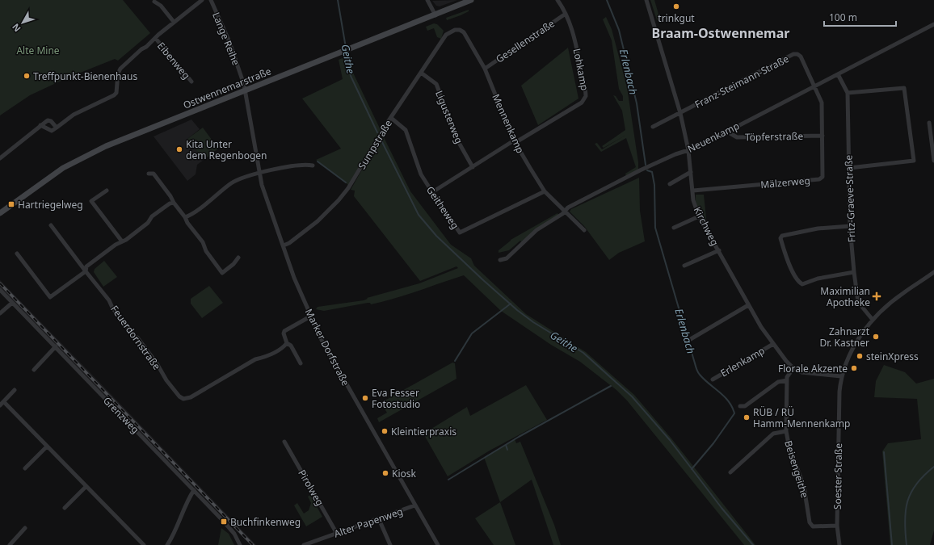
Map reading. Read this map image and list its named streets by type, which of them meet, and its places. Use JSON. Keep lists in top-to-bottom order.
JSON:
{
  "streets": {
    "street": [
      "Lange Reihe",
      "Gesellenstraße",
      "Eibenweg",
      "Lohkamp",
      "Franz-Steimann-Straße",
      "Ostwennemarstraße",
      "Ligusterweg",
      "Mennenkamp",
      "Töpferstraße",
      "Neuenkamp",
      "Sumpstraße",
      "Mälzerweg",
      "Fritz-Graeve-Straße",
      "Geitheweg",
      "Kirchweg",
      "Feuerdornstraße",
      "Marker Dorfstraße",
      "Erlenkamp",
      "Grenzweg",
      "Beisengeithe",
      "Soester Straße",
      "Pirolweg",
      "Alter Papenweg"
    ]
  },
  "crossings": [
    ["Lange Reihe", "Ostwennemarstraße"],
    ["Lange Reihe", "Marker Dorfstraße"],
    ["Gesellenstraße", "Lohkamp"],
    ["Gesellenstraße", "Mennenkamp"],
    ["Lohkamp", "Ligusterweg"],
    ["Lohkamp", "Mennenkamp"],
    ["Lohkamp", "Geitheweg"],
    ["Franz-Steimann-Straße", "Neuenkamp"],
    ["Franz-Steimann-Straße", "Mälzerweg"],
    ["Franz-Steimann-Straße", "Kirchweg"],
    ["Ostwennemarstraße", "Marker Dorfstraße"],
    ["Ligusterweg", "Sumpstraße"],
    ["Mennenkamp", "Neuenkamp"],
    ["Mennenkamp", "Sumpstraße"],
    ["Mennenkamp", "Geitheweg"],
    ["Töpferstraße", "Neuenkamp"],
    ["Töpferstraße", "Mälzerweg"],
    ["Neuenkamp", "Mälzerweg"],
    ["Neuenkamp", "Fritz-Graeve-Straße"],
    ["Neuenkamp", "Kirchweg"],
    ["Sumpstraße", "Geitheweg"],
    ["Sumpstraße", "Marker Dorfstraße"],
    ["Mälzerweg", "Kirchweg"],
    ["Fritz-Graeve-Straße", "Soester Straße"],
    ["Kirchweg", "Erlenkamp"],
    ["Kirchweg", "Beisengeithe"],
    ["Marker Dorfstraße", "Alter Papenweg"],
    ["Beisengeithe", "Soester Straße"],
    ["Pirolweg", "Alter Papenweg"]
  ],
  "districts": ["Braam-Ostwennemar"],
  "water": ["Geithe", "Erlenbach"],
  "parks": ["Alte Mine"],
  "places": {
    "other": [
      "trinkgut",
      "Treffpunkt-Bienenhaus",
      "Kita Unter dem Regenbogen",
      "Zahnarzt Dr. Kastner",
      "steinXpress",
      "Florale Akzente",
      "Eva Fesser Fotostudio",
      "RÜB / RÜ Hamm-Mennenkamp",
      "Kleintierpraxis",
      "Kiosk"
    ],
    "transit": ["Hartriegelweg", "Buchfinkenweg"],
    "health": ["Maximilian Apotheke"]
  },
  "scale_bar": "100 m",
  "north": "bottom left"
}
